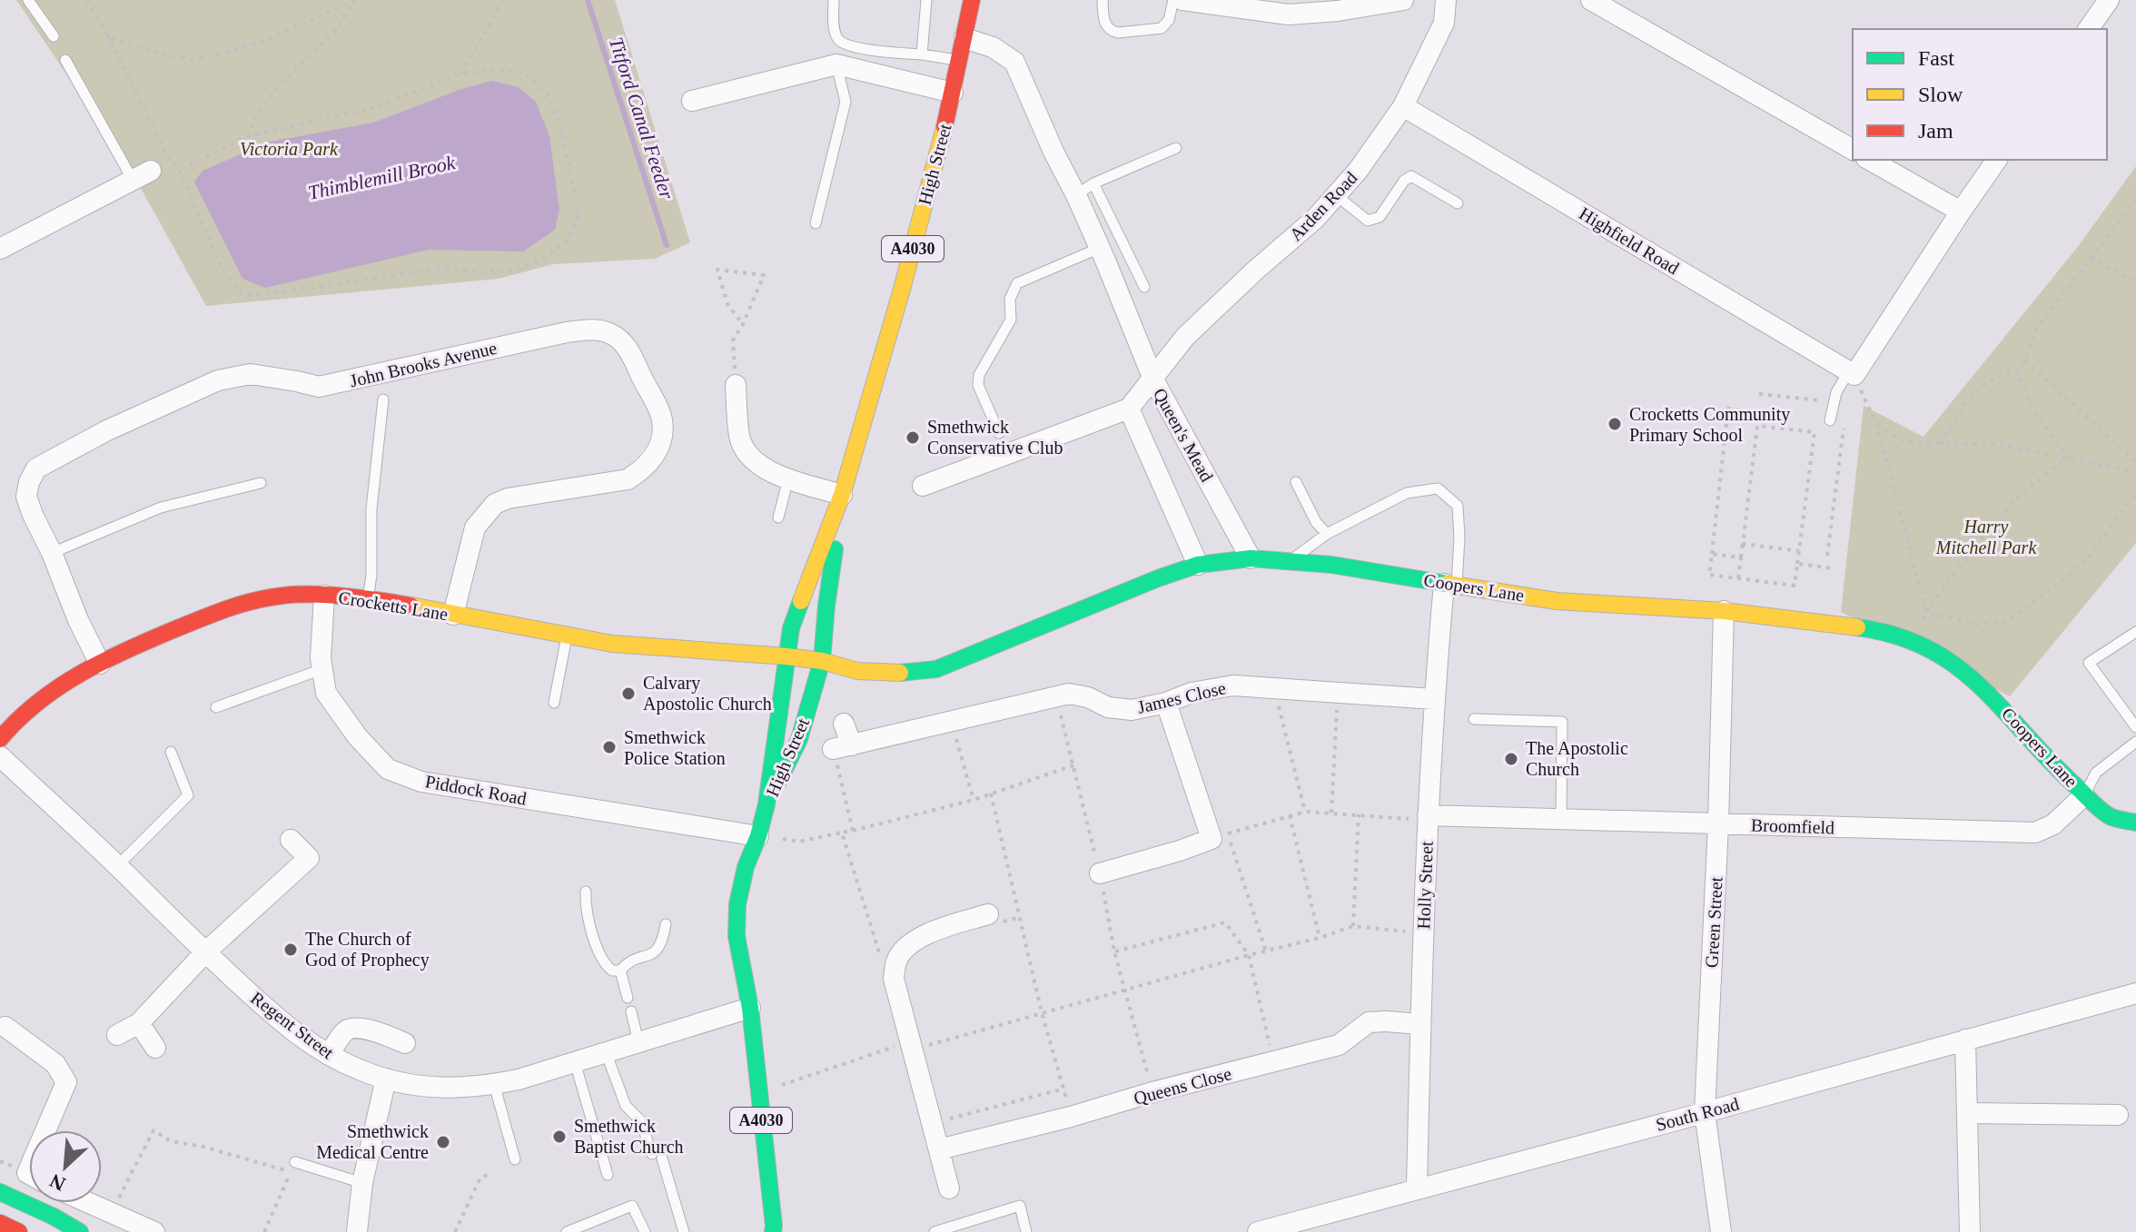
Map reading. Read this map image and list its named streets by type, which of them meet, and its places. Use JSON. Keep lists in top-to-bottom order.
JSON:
{
  "streets": {
    "street": [
      "High Street",
      "Arden Road",
      "Highfield Road",
      "A4030",
      "John Brooks Avenue",
      "Queen's Mead",
      "Coopers Lane",
      "Crocketts Lane",
      "James Close",
      "Piddock Road",
      "Broomfield",
      "Holly Street",
      "Green Street",
      "Regent Street",
      "Queens Close",
      "South Road"
    ]
  },
  "crossings": [
    ["High Street", "Coopers Lane"],
    ["High Street", "Crocketts Lane"],
    ["High Street", "Piddock Road"],
    ["High Street", "Regent Street"],
    ["Arden Road", "Highfield Road"],
    ["Arden Road", "Queen's Mead"],
    ["John Brooks Avenue", "Crocketts Lane"],
    ["Queen's Mead", "Coopers Lane"],
    ["Coopers Lane", "Crocketts Lane"],
    ["Coopers Lane", "Broomfield"],
    ["Coopers Lane", "Holly Street"],
    ["Coopers Lane", "Green Street"],
    ["Crocketts Lane", "Piddock Road"],
    ["James Close", "Holly Street"],
    ["Broomfield", "Holly Street"],
    ["Broomfield", "Green Street"],
    ["Holly Street", "Queens Close"],
    ["Holly Street", "South Road"],
    ["Green Street", "South Road"]
  ],
  "water": ["Titford Canal Feeder", "Thimblemill Brook"],
  "parks": ["Victoria Park", "Harry Mitchell Park"],
  "places": [
    "Crocketts Community Primary School",
    "Smethwick Conservative Club",
    "Calvary Apostolic Church",
    "Smethwick Police Station",
    "The Apostolic Church",
    "The Church of God of Prophecy",
    "Smethwick Baptist Church",
    "Smethwick Medical Centre"
  ],
  "legend": ["Fast", "Slow", "Jam"],
  "north": "bottom left"
}
